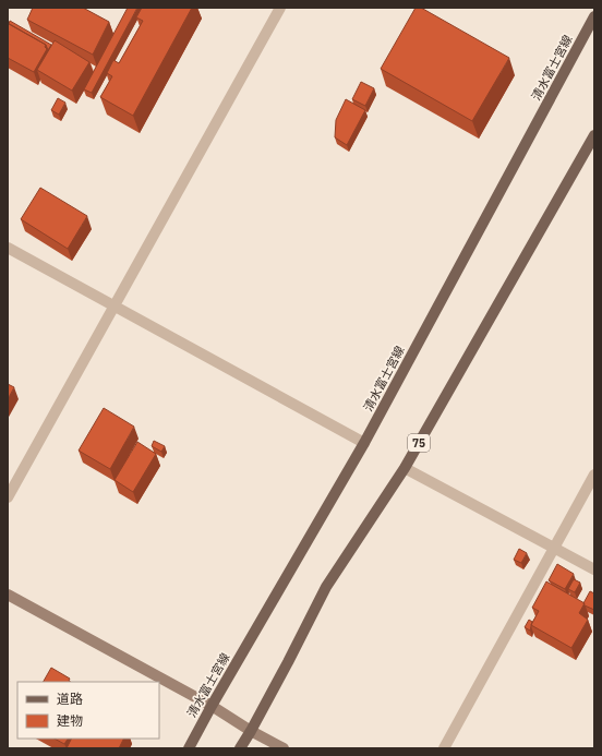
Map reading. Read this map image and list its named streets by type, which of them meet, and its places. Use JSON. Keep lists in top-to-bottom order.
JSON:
{
  "streets": {
    "main road": ["清水富士宮線", "75"]
  },
  "legend": ["道路", "建物"]
}
